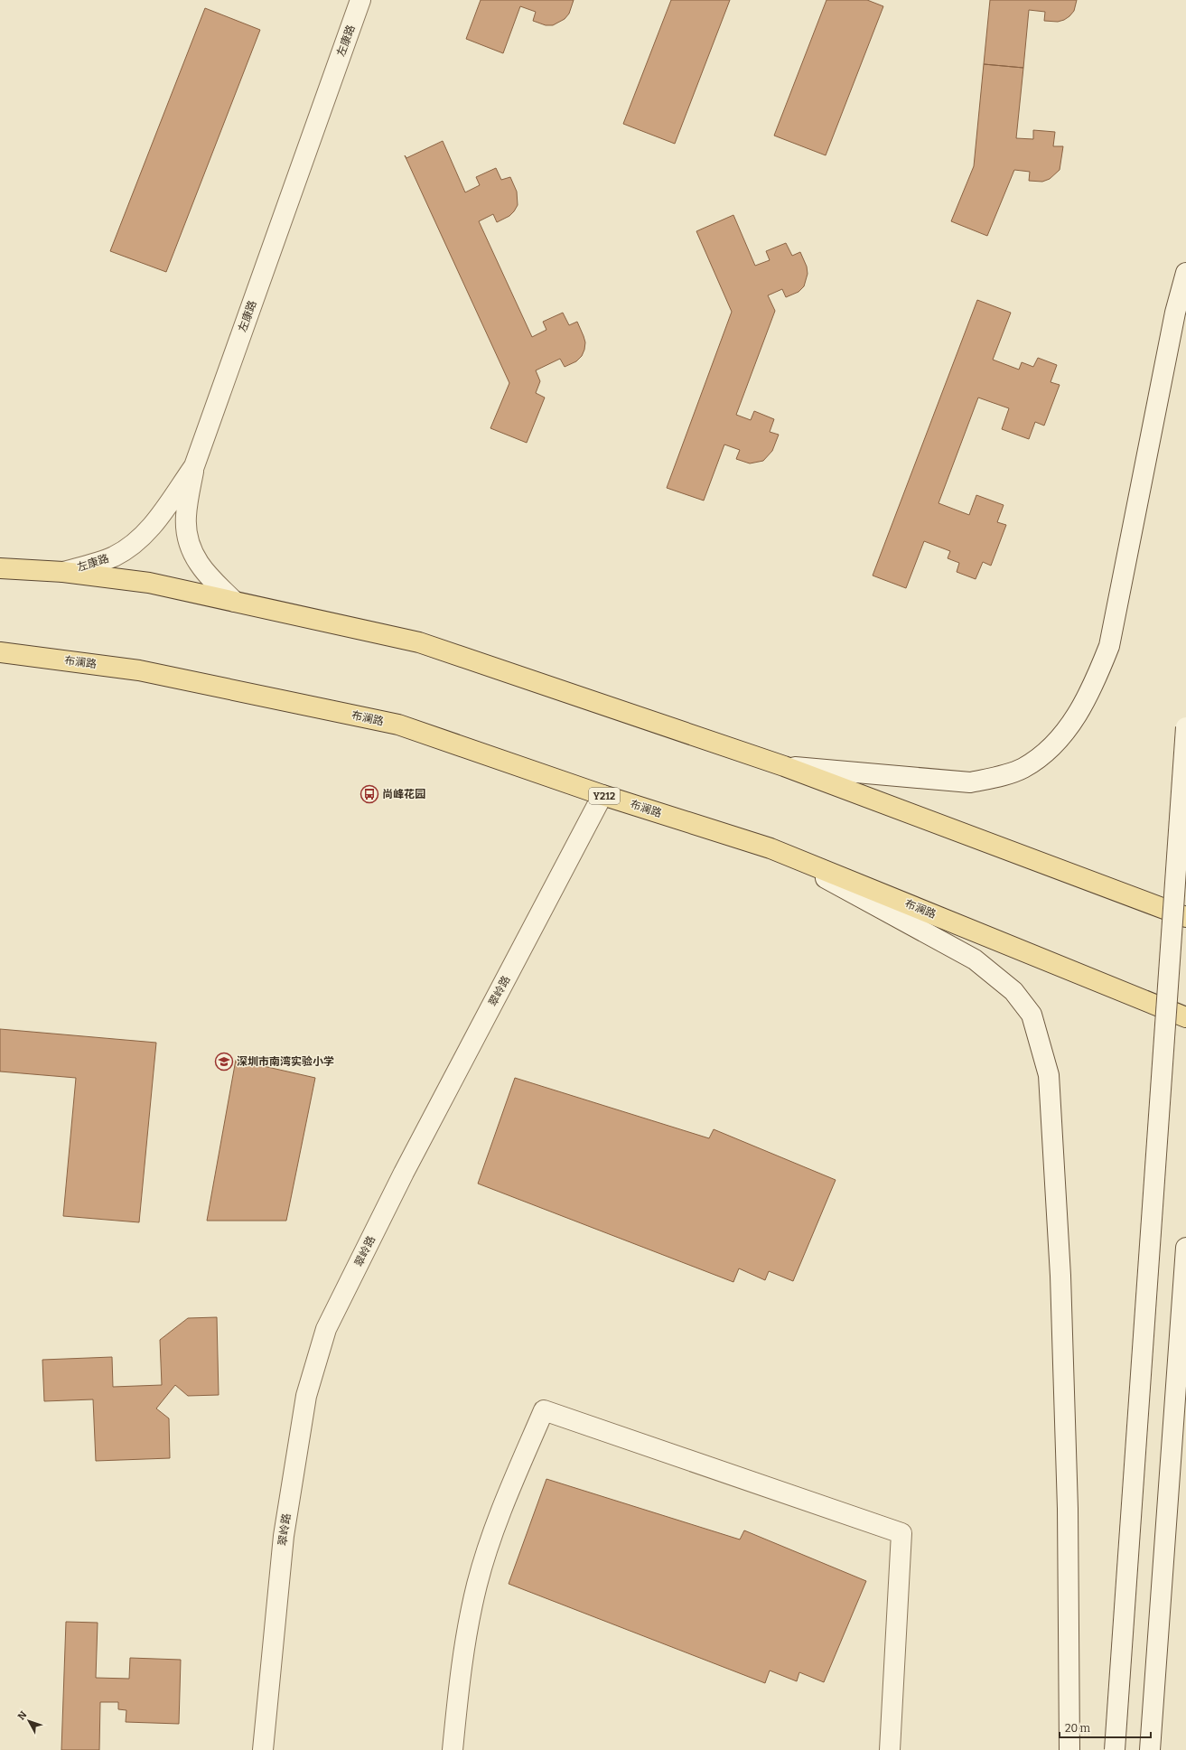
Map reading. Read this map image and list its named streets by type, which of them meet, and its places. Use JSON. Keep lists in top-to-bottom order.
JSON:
{
  "streets": {
    "main road": [
      "左康路",
      "布澜路",
      "Y212",
      "翠岭路"
    ]
  },
  "crossings": [
    ["布澜路", "翠岭路"]
  ],
  "places": {
    "bus stop": ["尚峰花园"],
    "school or university": ["深圳市南湾实验小学"]
  },
  "scale_bar": "20 m",
  "north": "top left"
}
